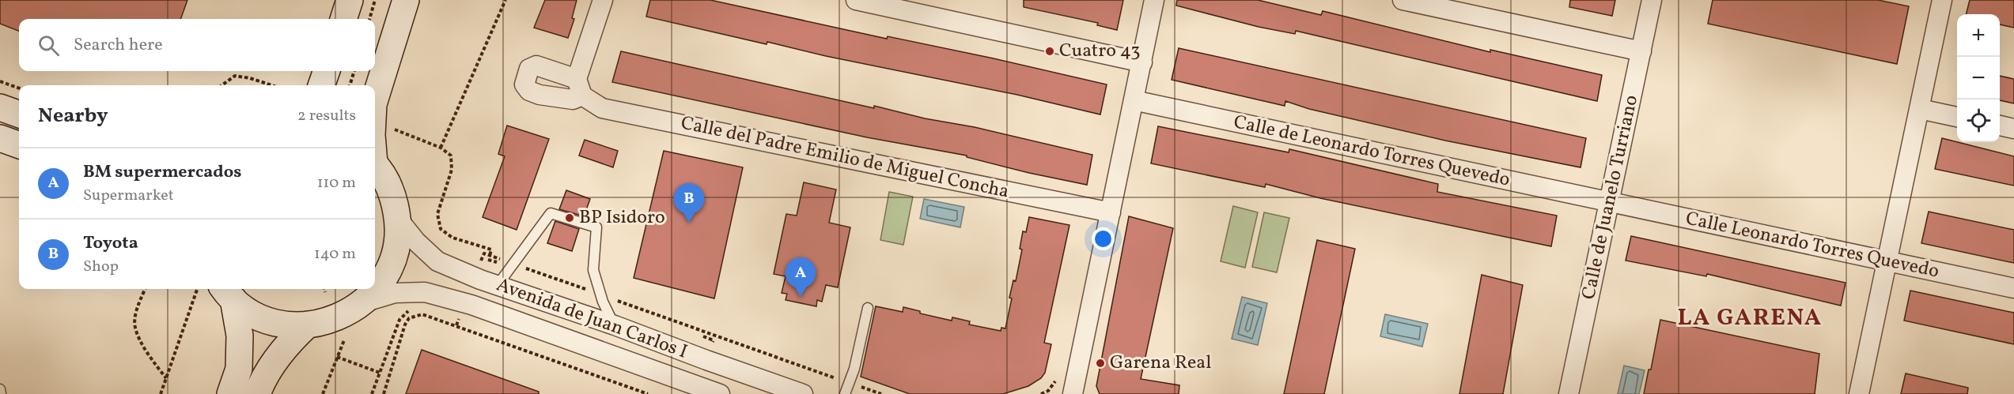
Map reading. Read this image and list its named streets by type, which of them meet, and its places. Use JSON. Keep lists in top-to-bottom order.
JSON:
{
  "streets": {
    "street": [
      "Calle de Leonardo Torres Quevedo",
      "Calle del Padre Emilio de Miguel Concha",
      "Calle de Juanelo Turriano",
      "Calle Leonardo Torres Quevedo",
      "Avenida de Juan Carlos I"
    ]
  },
  "crossings": [
    ["Calle de Leonardo Torres Quevedo", "Calle de Juanelo Turriano"],
    ["Calle de Leonardo Torres Quevedo", "Calle Leonardo Torres Quevedo"],
    ["Calle de Juanelo Turriano", "Calle Leonardo Torres Quevedo"]
  ],
  "districts": ["LA GARENA"],
  "places": ["Cuatro 43", "BP Isidoro", "Garena Real"],
  "page": {
    "map_buttons": ["+", "−"],
    "search": "Search here",
    "heading": ["Nearby", "2 results"],
    "list": [
      {
        "mark": "A",
        "name": "BM supermercados",
        "note": "Supermarket",
        "value": "110 m"
      },
      {
        "mark": "B",
        "name": "Toyota",
        "note": "Shop",
        "value": "140 m"
      }
    ],
    "pins": ["B", "A"]
  }
}
